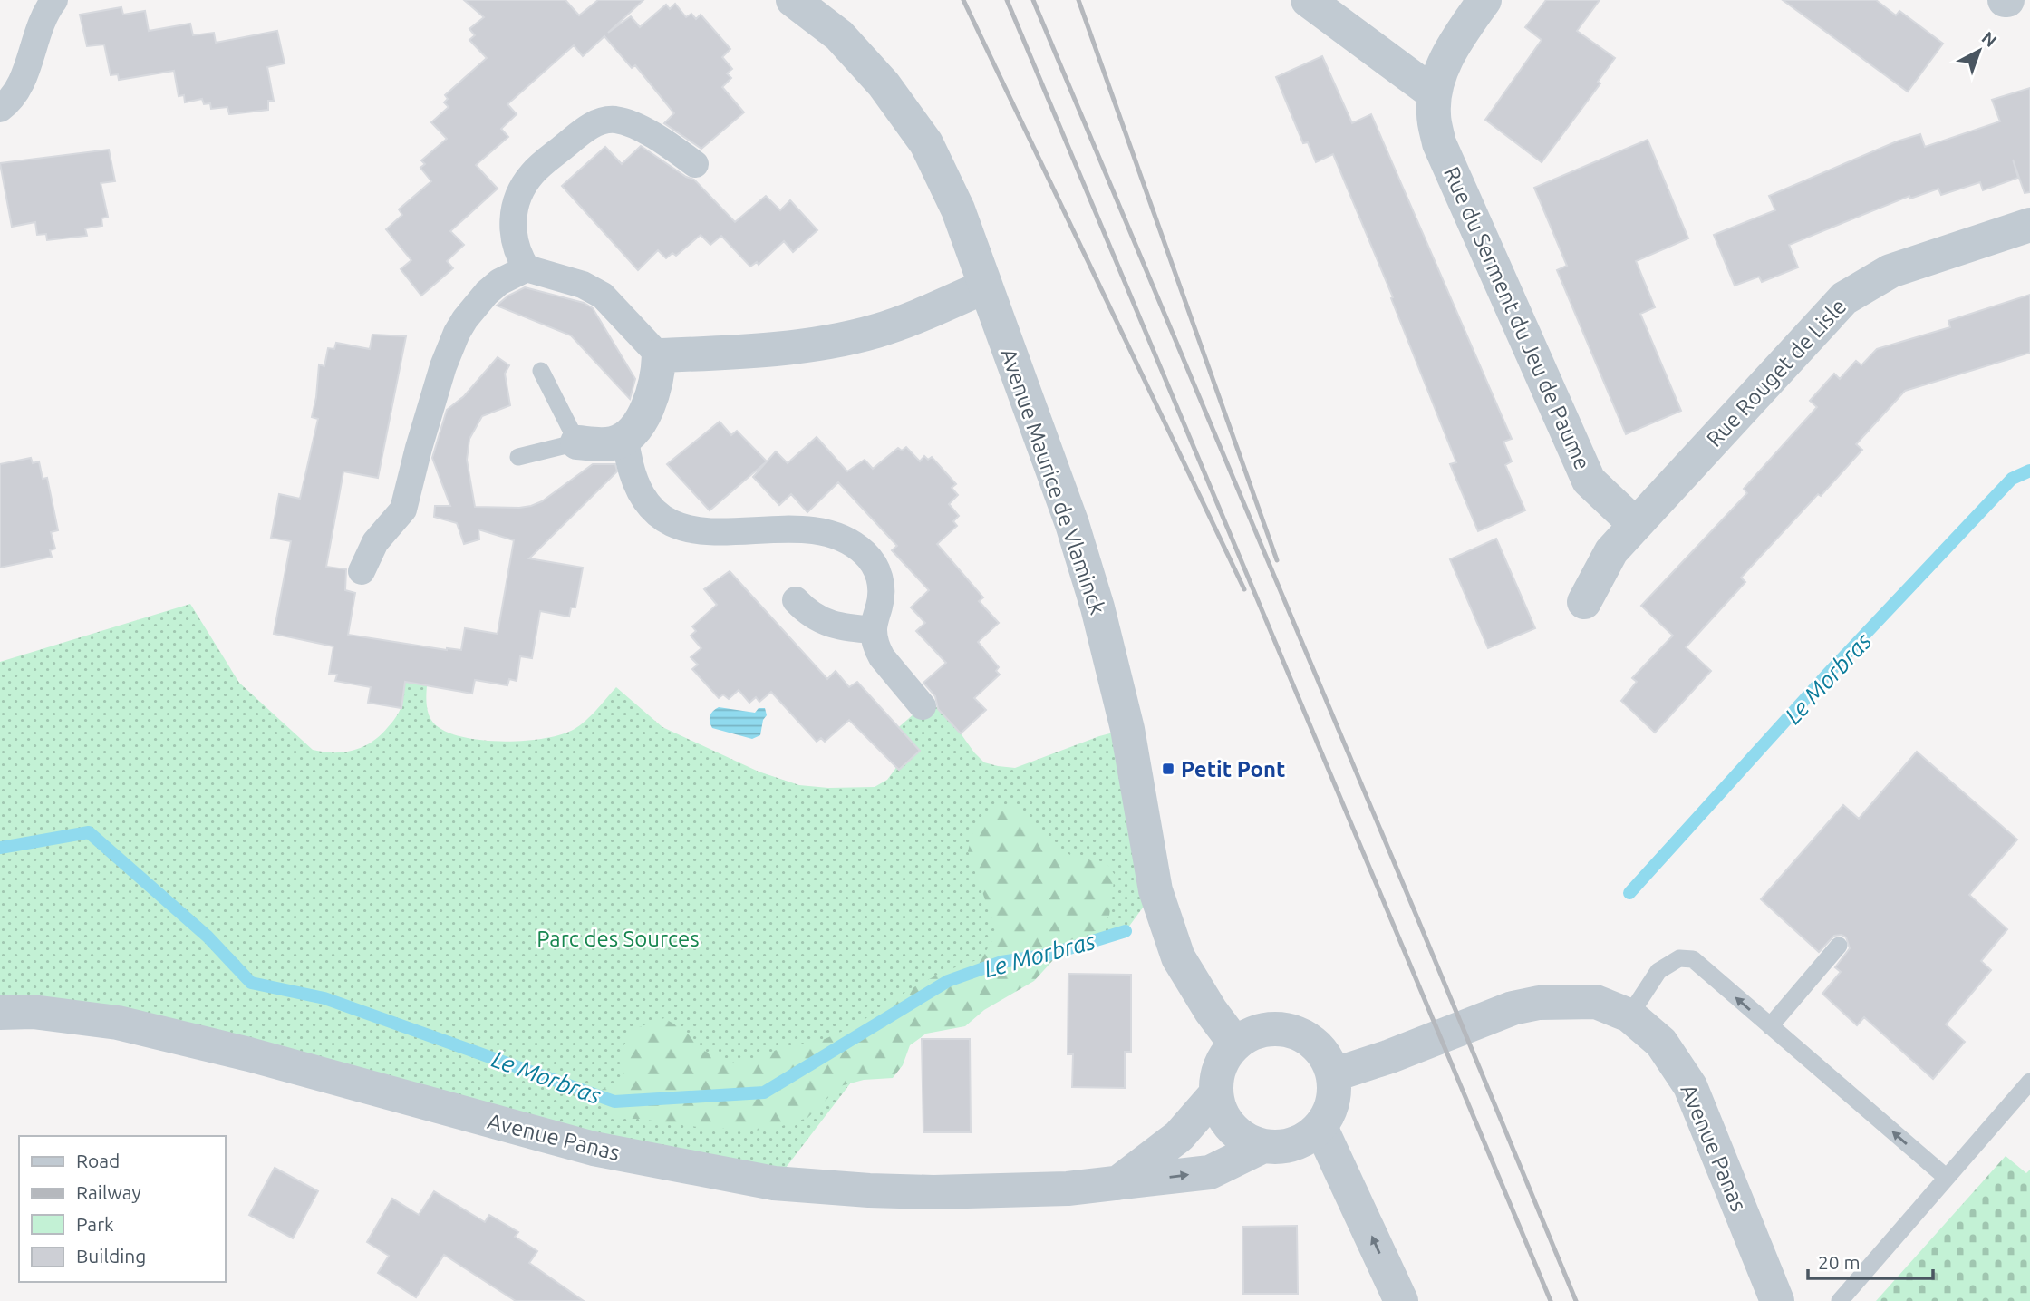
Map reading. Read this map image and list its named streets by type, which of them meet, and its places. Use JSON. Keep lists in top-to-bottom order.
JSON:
{
  "streets": {
    "street": [
      "Rue du Serment du Jeu de Paume",
      "Rue Rouget de Lisle",
      "Avenue Maurice de Vlaminck",
      "Avenue Panas"
    ]
  },
  "crossings": [
    ["Rue du Serment du Jeu de Paume", "Rue Rouget de Lisle"],
    ["Avenue Maurice de Vlaminck", "Avenue Panas"]
  ],
  "water": ["Le Morbras"],
  "parks": ["Parc des Sources"],
  "places": {
    "transit": ["Petit Pont"]
  },
  "legend": [
    "Road",
    "Railway",
    "Park",
    "Building"
  ],
  "scale_bar": "20 m",
  "north": "top right"
}
